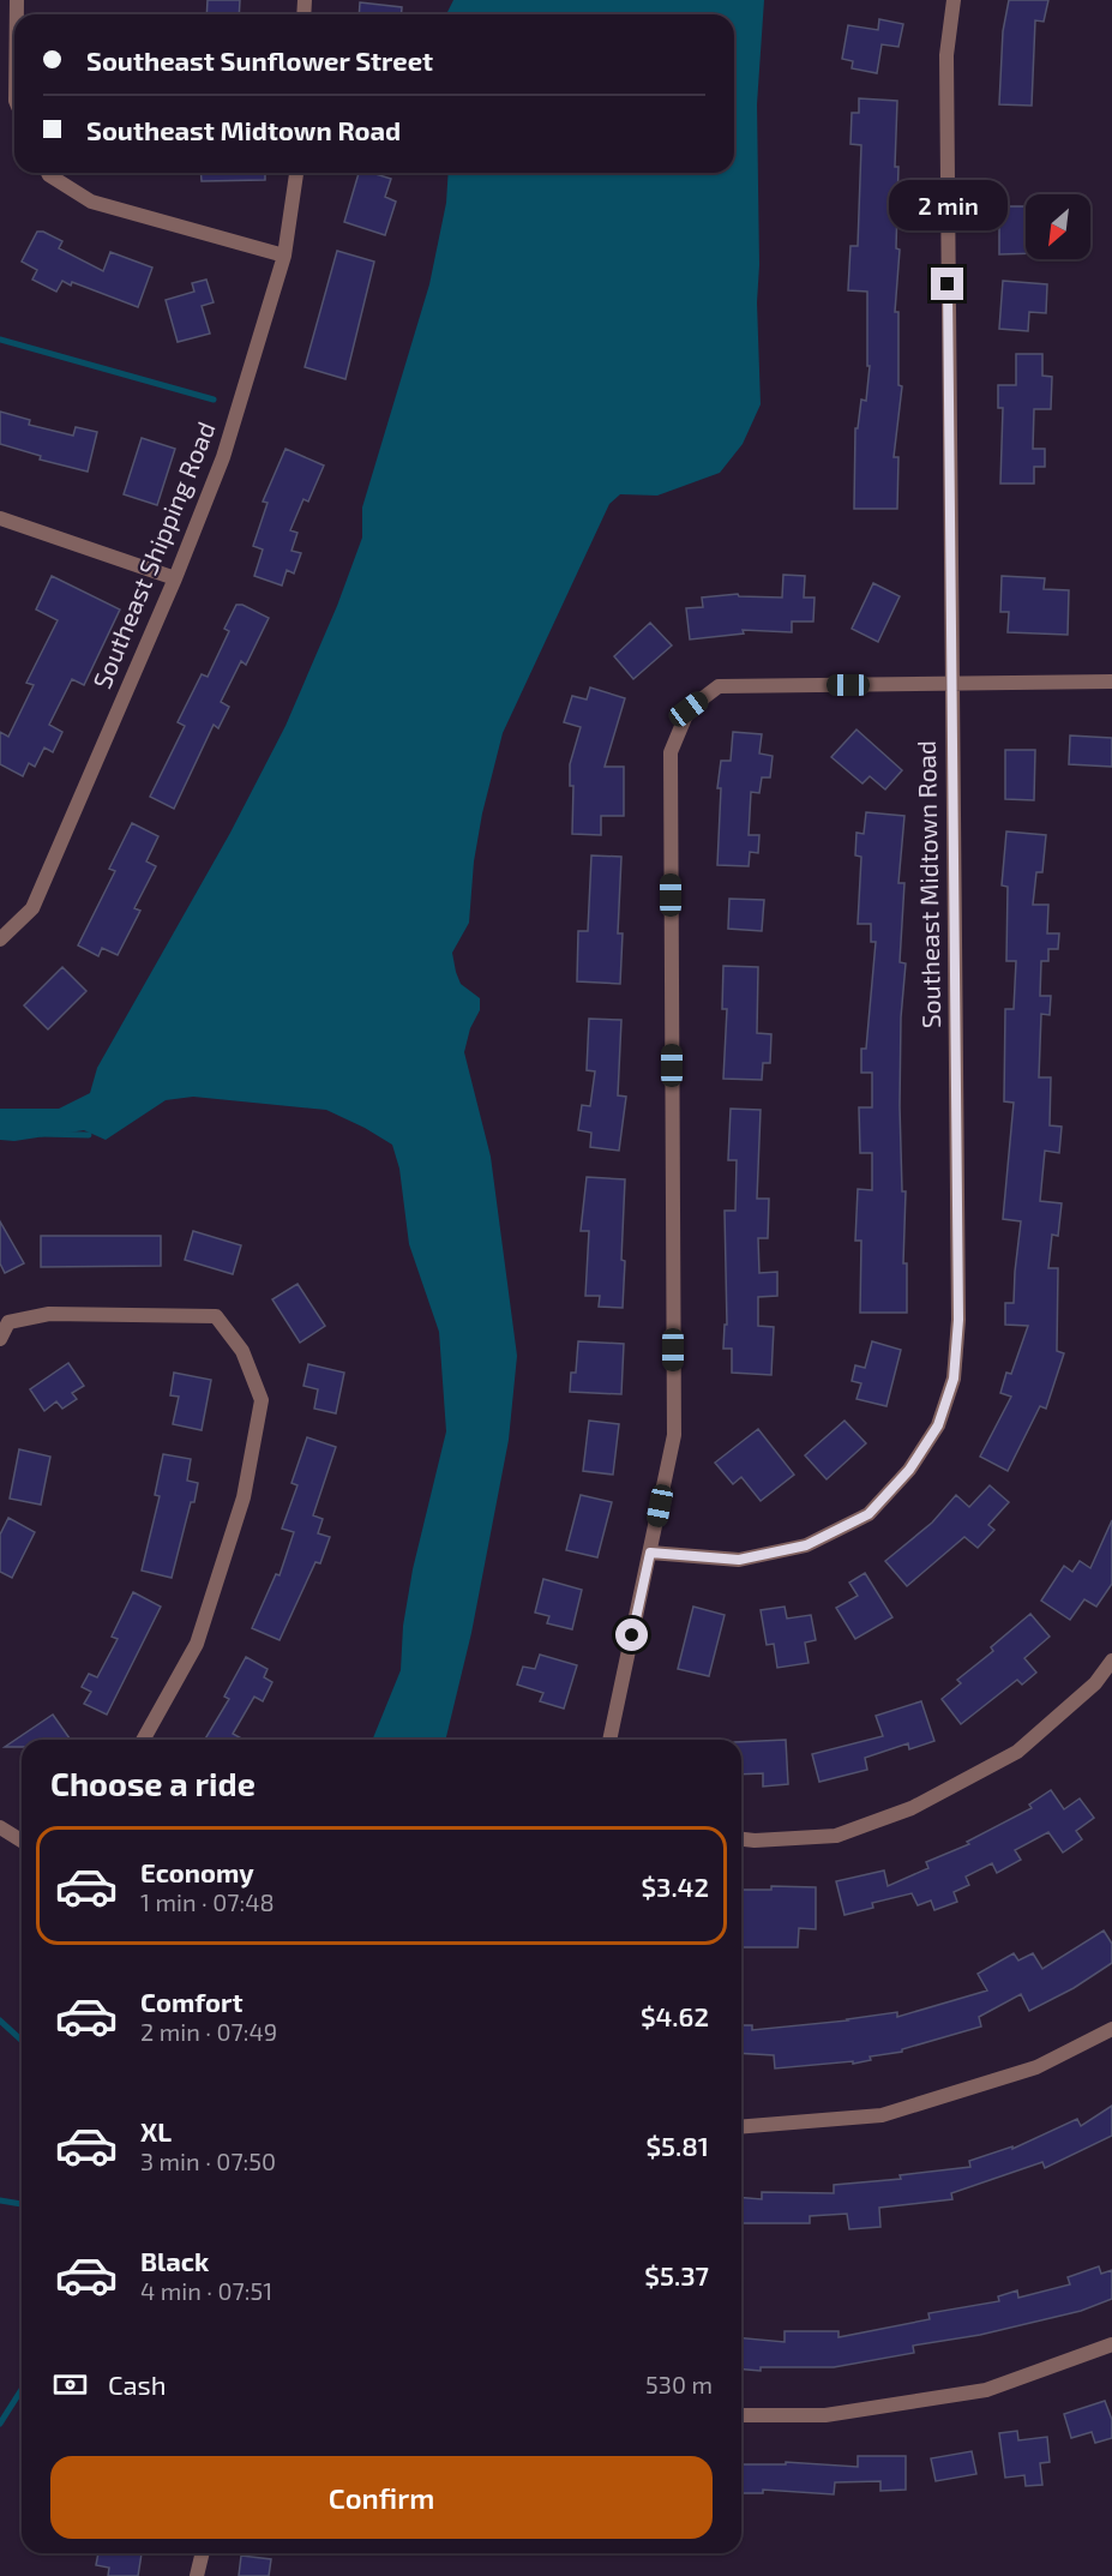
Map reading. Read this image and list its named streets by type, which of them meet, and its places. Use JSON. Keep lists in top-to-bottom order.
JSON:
{
  "streets": {
    "street": ["Southeast Shipping Road", "Southeast Midtown Road"]
  },
  "north": "bottom left",
  "page": {
    "banner": ["Southeast Sunflower Street", "Southeast Midtown Road"],
    "bubble": "2 min",
    "heading": "Choose a ride",
    "list": [
      {
        "name": "Economy",
        "note": "1 min · 07:48",
        "value": "$3.42"
      },
      {
        "name": "Comfort",
        "note": "2 min · 07:49",
        "value": "$4.62"
      },
      {
        "name": "XL",
        "note": "3 min · 07:50",
        "value": "$5.81"
      },
      {
        "name": "Black",
        "note": "4 min · 07:51",
        "value": "$5.37"
      }
    ],
    "pay": ["Cash", "530 m"],
    "buttons": "Confirm"
  }
}
